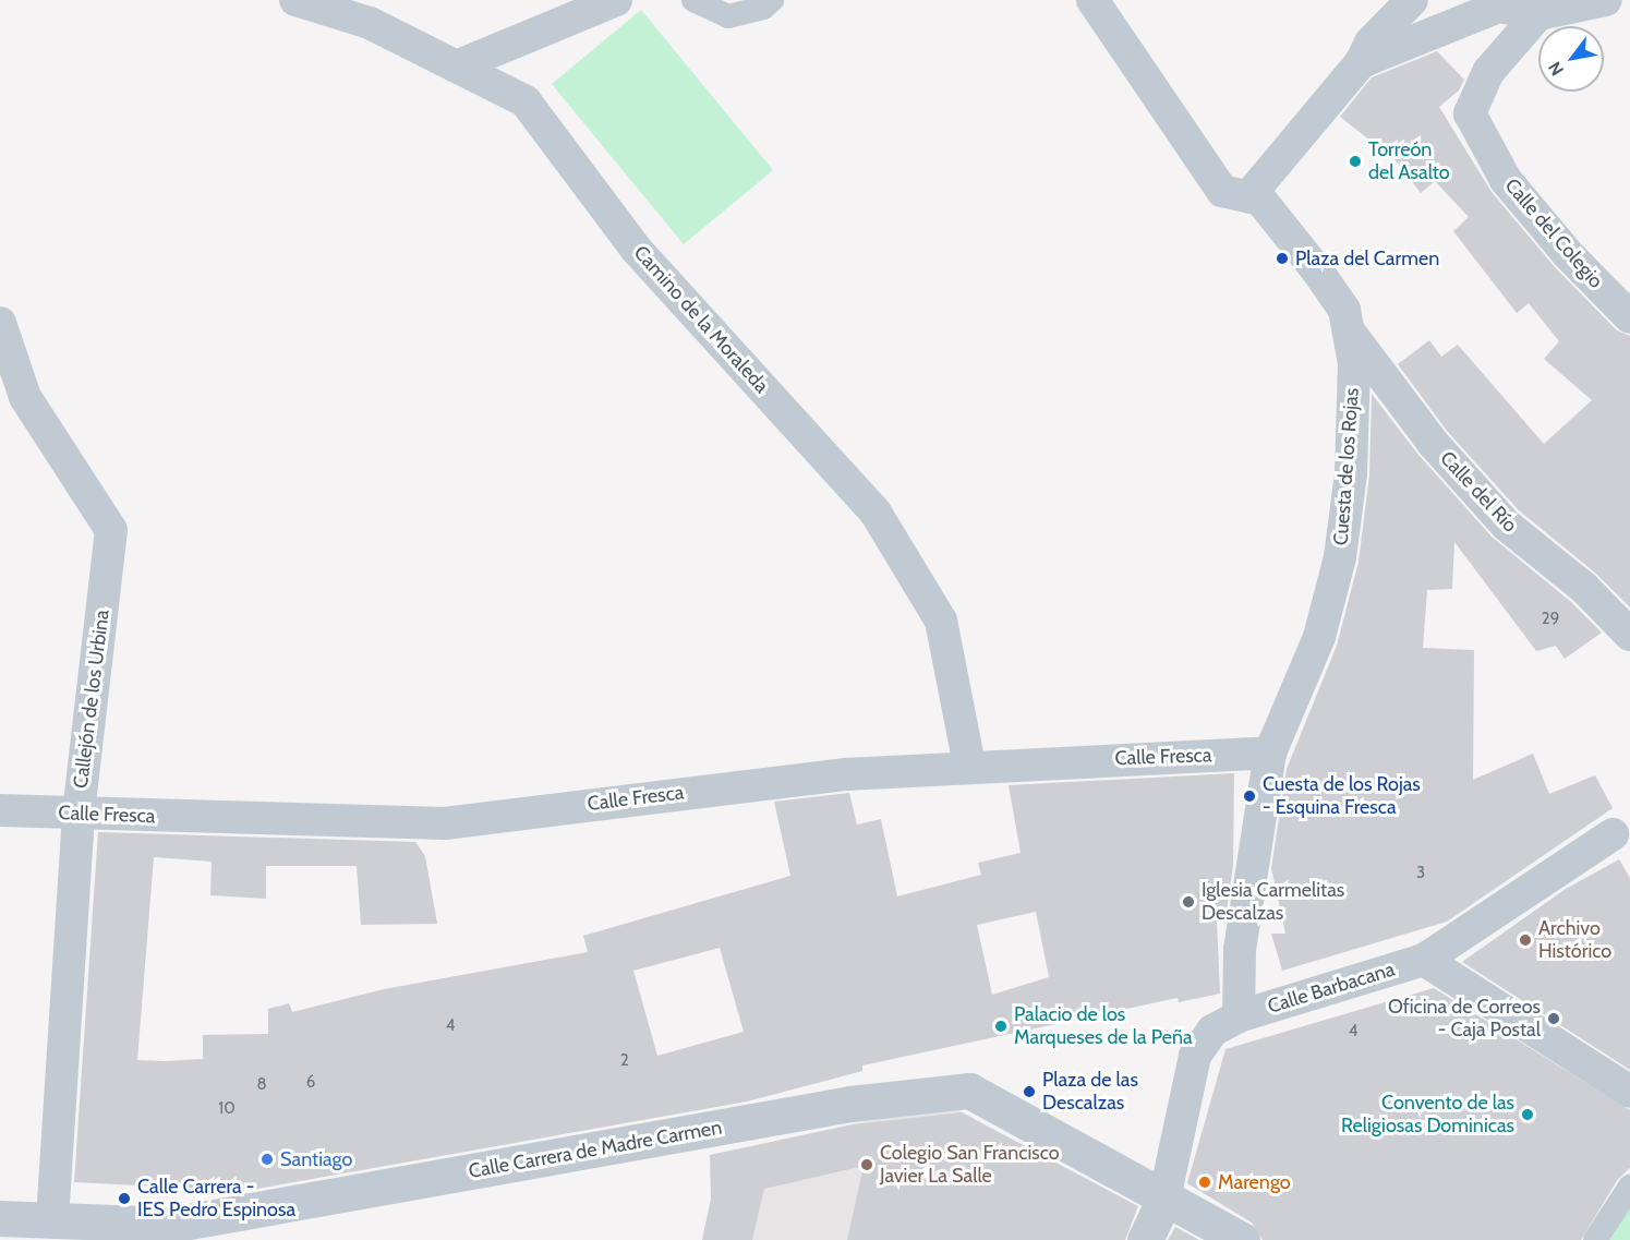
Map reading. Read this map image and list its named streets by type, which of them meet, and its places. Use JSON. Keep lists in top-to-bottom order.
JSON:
{
  "streets": {
    "street": [
      "Calle del Colegio",
      "Camino de la Moraleda",
      "Cuesta de los Rojas",
      "Calle del Río",
      "Callejón de los Urbina",
      "Calle Fresca",
      "Calle Barbacana",
      "Calle Carrera de Madre Carmen"
    ]
  },
  "crossings": [
    ["Camino de la Moraleda", "Calle Fresca"],
    ["Cuesta de los Rojas", "Calle del Río"],
    ["Cuesta de los Rojas", "Calle Fresca"],
    ["Cuesta de los Rojas", "Calle Barbacana"],
    ["Callejón de los Urbina", "Calle Fresca"],
    ["Callejón de los Urbina", "Calle Carrera de Madre Carmen"]
  ],
  "places": [
    "Torreón del Asalto",
    "Plaza del Carmen",
    "Cuesta de los Rojas - Esquina Fresca",
    "Iglesia Carmelitas Descalzas",
    "Archivo Histórico",
    "Oficina de Correos - Caja Postal",
    "Palacio de los Marqueses de la Peña",
    "Plaza de las Descalzas",
    "Convento de las Religiosas Dominicas",
    "Santiago",
    "Colegio San Francisco Javier La Salle",
    "Marengo",
    "Calle Carrera - IES Pedro Espinosa"
  ],
  "house_numbers": [
    "29",
    "3",
    "4",
    "4",
    "2",
    "6",
    "8",
    "10"
  ],
  "north": "bottom left"
}
